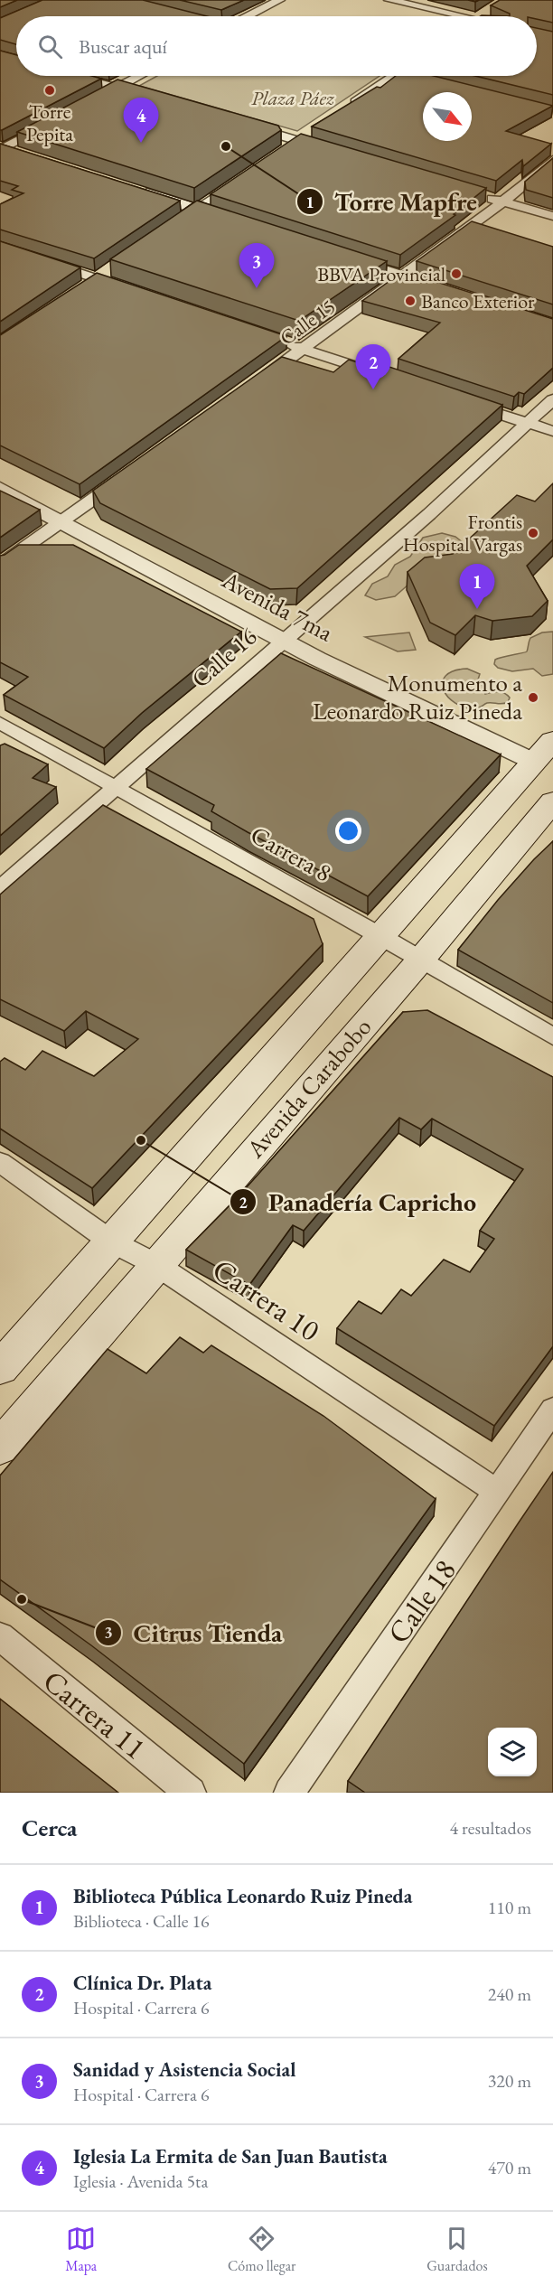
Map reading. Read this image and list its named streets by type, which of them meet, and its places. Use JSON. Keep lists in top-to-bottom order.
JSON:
{
  "streets": {
    "main road": ["Avenida Carabobo"],
    "street": [
      "Calle 15",
      "Avenida 7ma",
      "Calle 16",
      "Carrera 8",
      "Carrera 10",
      "Calle 18",
      "Carrera 11"
    ]
  },
  "crossings": [
    ["Avenida 7ma", "Calle 16"],
    ["Avenida 7ma", "Avenida Carabobo"],
    ["Calle 16", "Carrera 8"],
    ["Carrera 8", "Avenida Carabobo"],
    ["Avenida Carabobo", "Carrera 10"],
    ["Carrera 10", "Calle 18"]
  ],
  "parks": ["Plaza Páez"],
  "places": [
    "Torre Pepita",
    "Torre Mapfre",
    "BBVA Provincial",
    "Banco Exterior",
    "Frontis Hospital Vargas",
    "Monumento a Leonardo Ruiz Pineda",
    "Panadería Capricho",
    "Citrus Tienda"
  ],
  "north": "bottom right",
  "page": {
    "search": "Buscar aquí",
    "pins": [
      "4",
      "3",
      "2",
      "1"
    ],
    "heading": ["Cerca", "4 resultados"],
    "list": [
      {
        "mark": "1",
        "name": "Biblioteca Pública Leonardo Ruiz Pineda",
        "note": "Biblioteca · Calle 16",
        "value": "110 m"
      },
      {
        "mark": "2",
        "name": "Clínica Dr. Plata",
        "note": "Hospital · Carrera 6",
        "value": "240 m"
      },
      {
        "mark": "3",
        "name": "Sanidad y Asistencia Social",
        "note": "Hospital · Carrera 6",
        "value": "320 m"
      },
      {
        "mark": "4",
        "name": "Iglesia La Ermita de San Juan Bautista",
        "note": "Iglesia · Avenida 5ta",
        "value": "470 m"
      }
    ],
    "nav": ["Mapa", "Cómo llegar", "Guardados"]
  }
}
